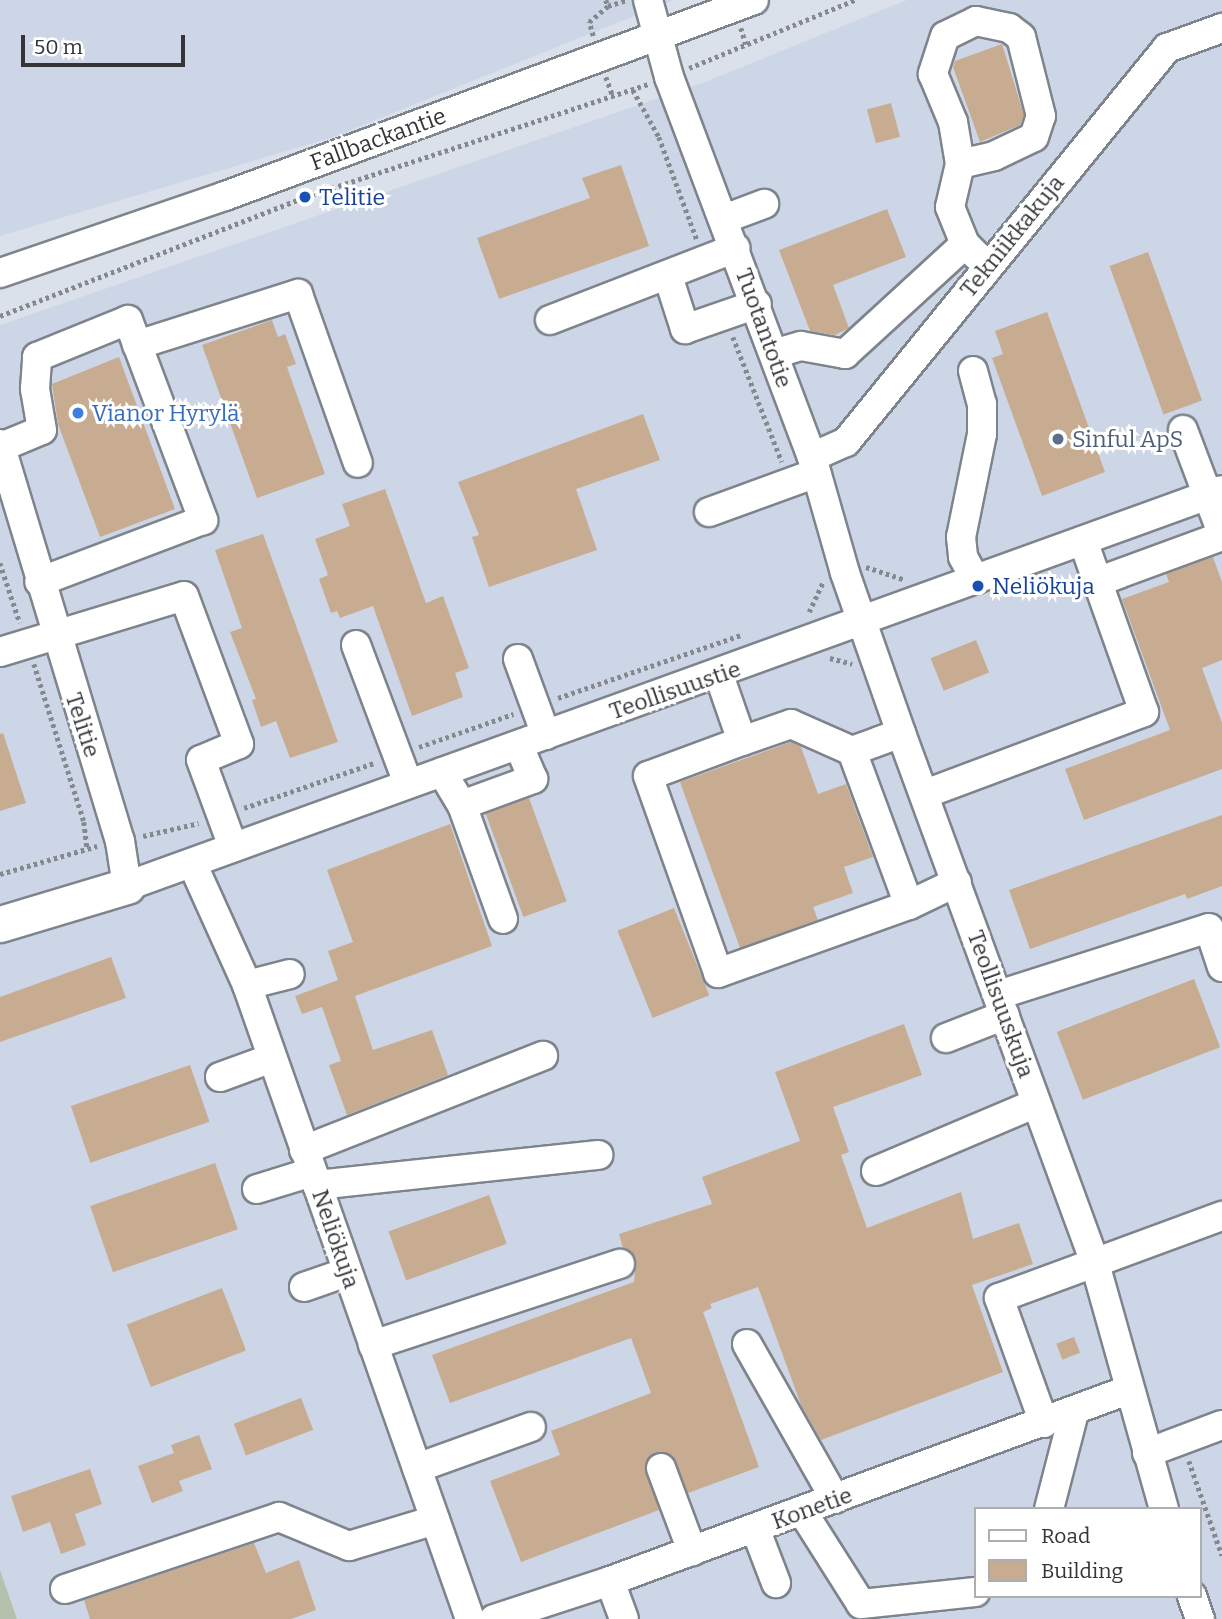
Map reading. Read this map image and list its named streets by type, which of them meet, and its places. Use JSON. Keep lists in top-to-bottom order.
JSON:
{
  "streets": {
    "street": [
      "Fallbackantie",
      "Tekniikkakuja",
      "Tuotantotie",
      "Teollisuustie",
      "Telitie",
      "Teollisuuskuja",
      "Neliökuja",
      "Konetie"
    ]
  },
  "crossings": [
    ["Fallbackantie", "Tuotantotie"],
    ["Tekniikkakuja", "Tuotantotie"],
    ["Tuotantotie", "Teollisuustie"],
    ["Tuotantotie", "Teollisuuskuja"],
    ["Teollisuustie", "Telitie"],
    ["Teollisuustie", "Teollisuuskuja"],
    ["Teollisuustie", "Neliökuja"],
    ["Teollisuuskuja", "Konetie"]
  ],
  "places": [
    "Telitie",
    "Vianor Hyrylä",
    "Sinful ApS",
    "Neliökuja"
  ],
  "legend": ["Road", "Building"],
  "scale_bar": "50 m"
}
